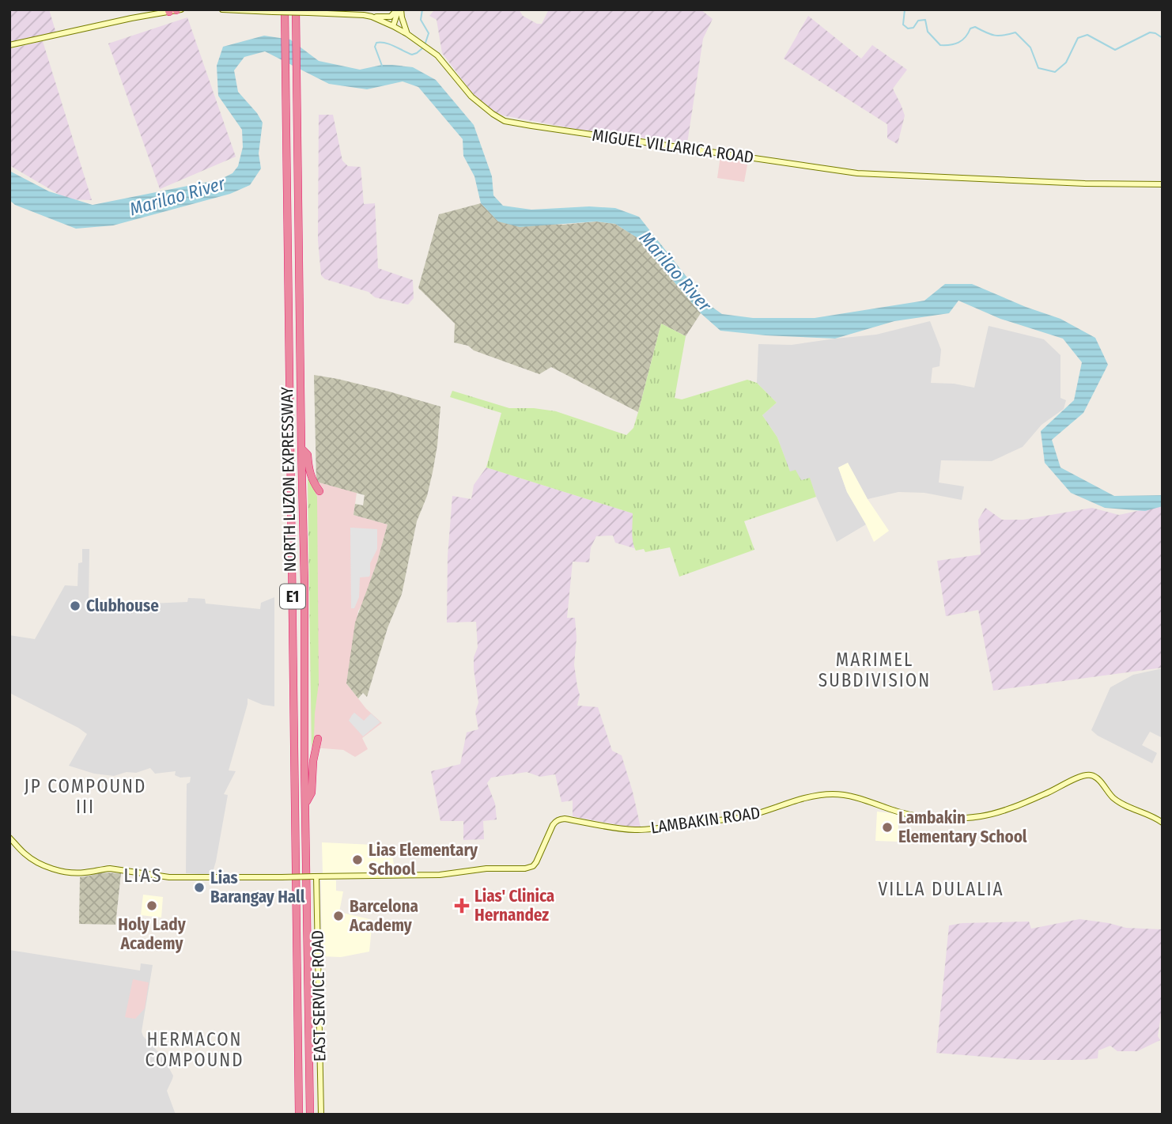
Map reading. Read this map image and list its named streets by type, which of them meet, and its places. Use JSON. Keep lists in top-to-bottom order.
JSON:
{
  "streets": {
    "highway": ["NORTH LUZON EXPRESSWAY", "E1"],
    "main road": ["MIGUEL VILLARICA ROAD", "LAMBAKIN ROAD", "EAST SERVICE ROAD"]
  },
  "crossings": [
    ["LAMBAKIN ROAD", "EAST SERVICE ROAD"]
  ],
  "districts": [
    "MARIMEL SUBDIVISION",
    "JP COMPOUND III",
    "LIAS",
    "VILLA DULALIA",
    "HERMACON COMPOUND"
  ],
  "water": ["Marilao River"],
  "places": {
    "other": [
      "Clubhouse",
      "Lambakin Elementary School",
      "Lias Elementary School",
      "Lias Barangay Hall",
      "Holy Lady Academy",
      "Barcelona Academy"
    ],
    "health": ["Lias' Clinica Hernandez"]
  }
}
